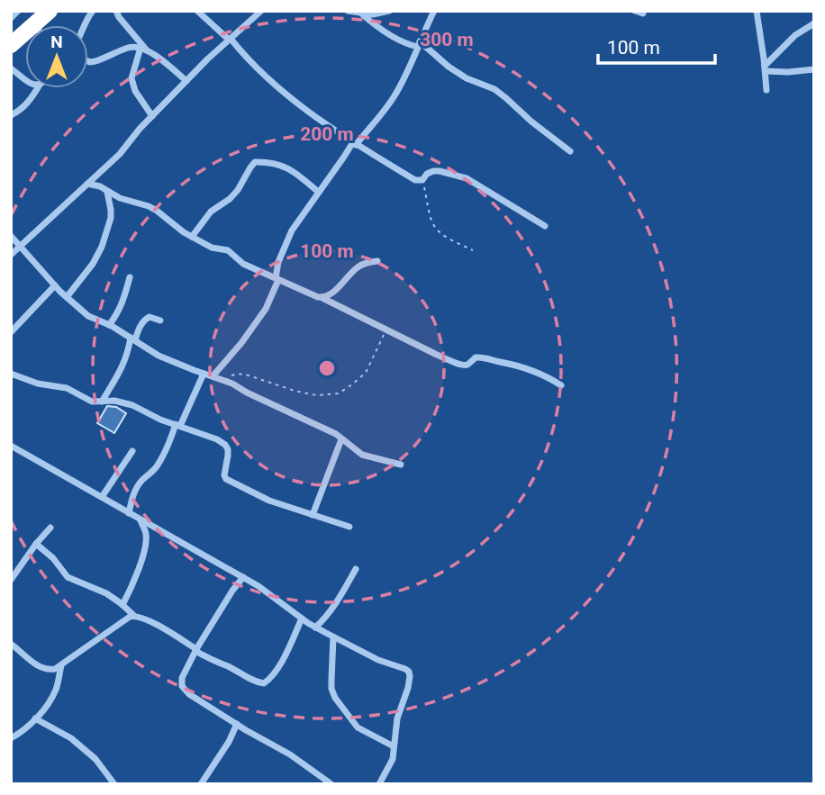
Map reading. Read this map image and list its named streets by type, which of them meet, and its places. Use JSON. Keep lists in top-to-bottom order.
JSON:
{
  "scale_bar": "100 m",
  "north": "top",
  "rings": ["300 m", "200 m", "100 m"]
}
